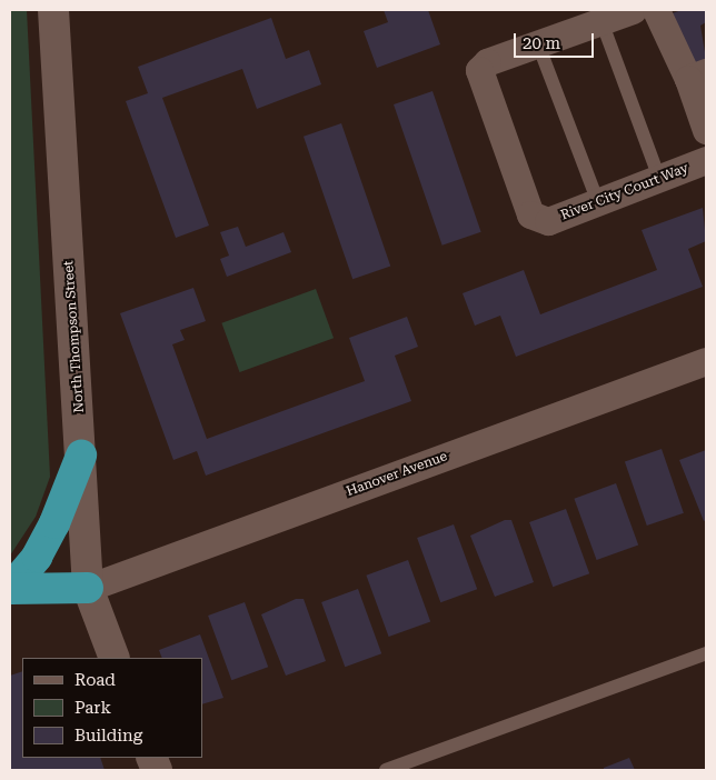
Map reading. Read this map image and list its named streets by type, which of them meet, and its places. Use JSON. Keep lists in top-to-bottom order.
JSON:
{
  "streets": {
    "main road": ["North Thompson Street"],
    "street": ["River City Court Way", "Hanover Avenue"]
  },
  "crossings": [
    ["North Thompson Street", "Hanover Avenue"]
  ],
  "legend": ["Road", "Park", "Building"],
  "scale_bar": "20 m"
}
